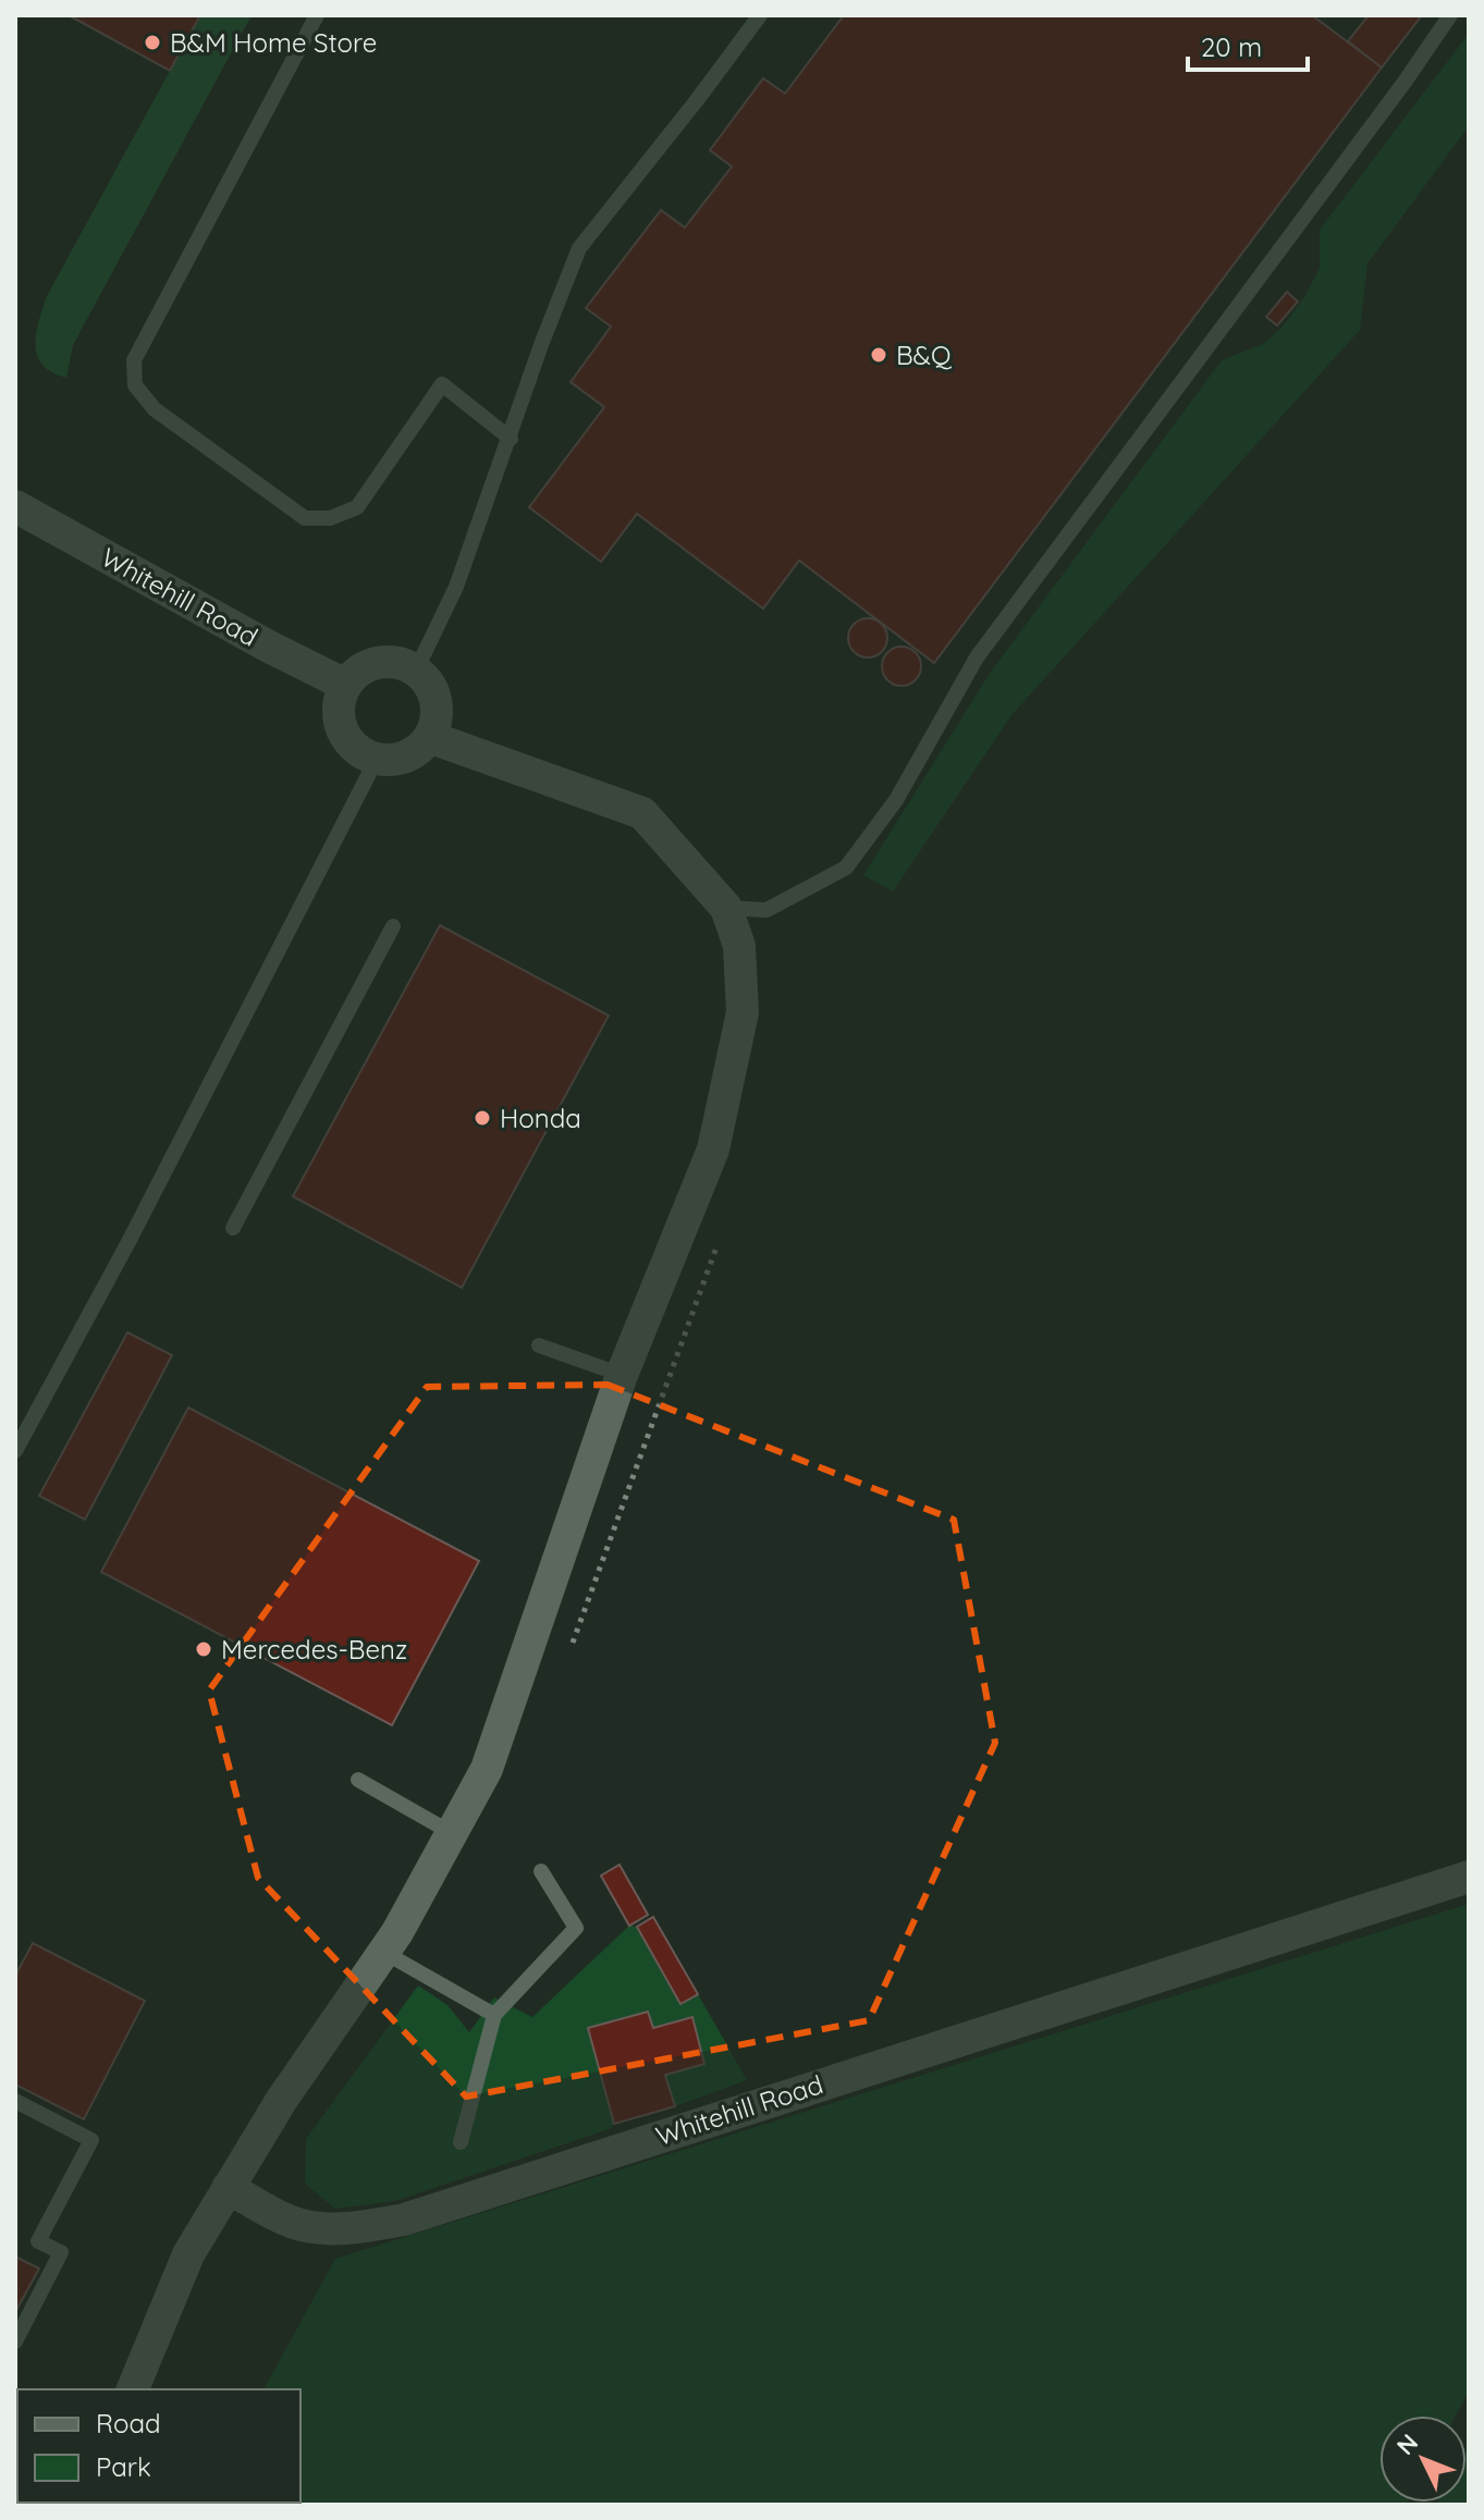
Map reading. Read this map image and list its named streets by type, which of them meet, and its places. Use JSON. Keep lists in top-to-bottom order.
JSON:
{
  "streets": {
    "street": ["Whitehill Road"]
  },
  "places": [
    "B&M Home Store",
    "B&Q",
    "Honda",
    "Mercedes-Benz"
  ],
  "legend": ["Road", "Park"],
  "scale_bar": "20 m",
  "north": "top left"
}
